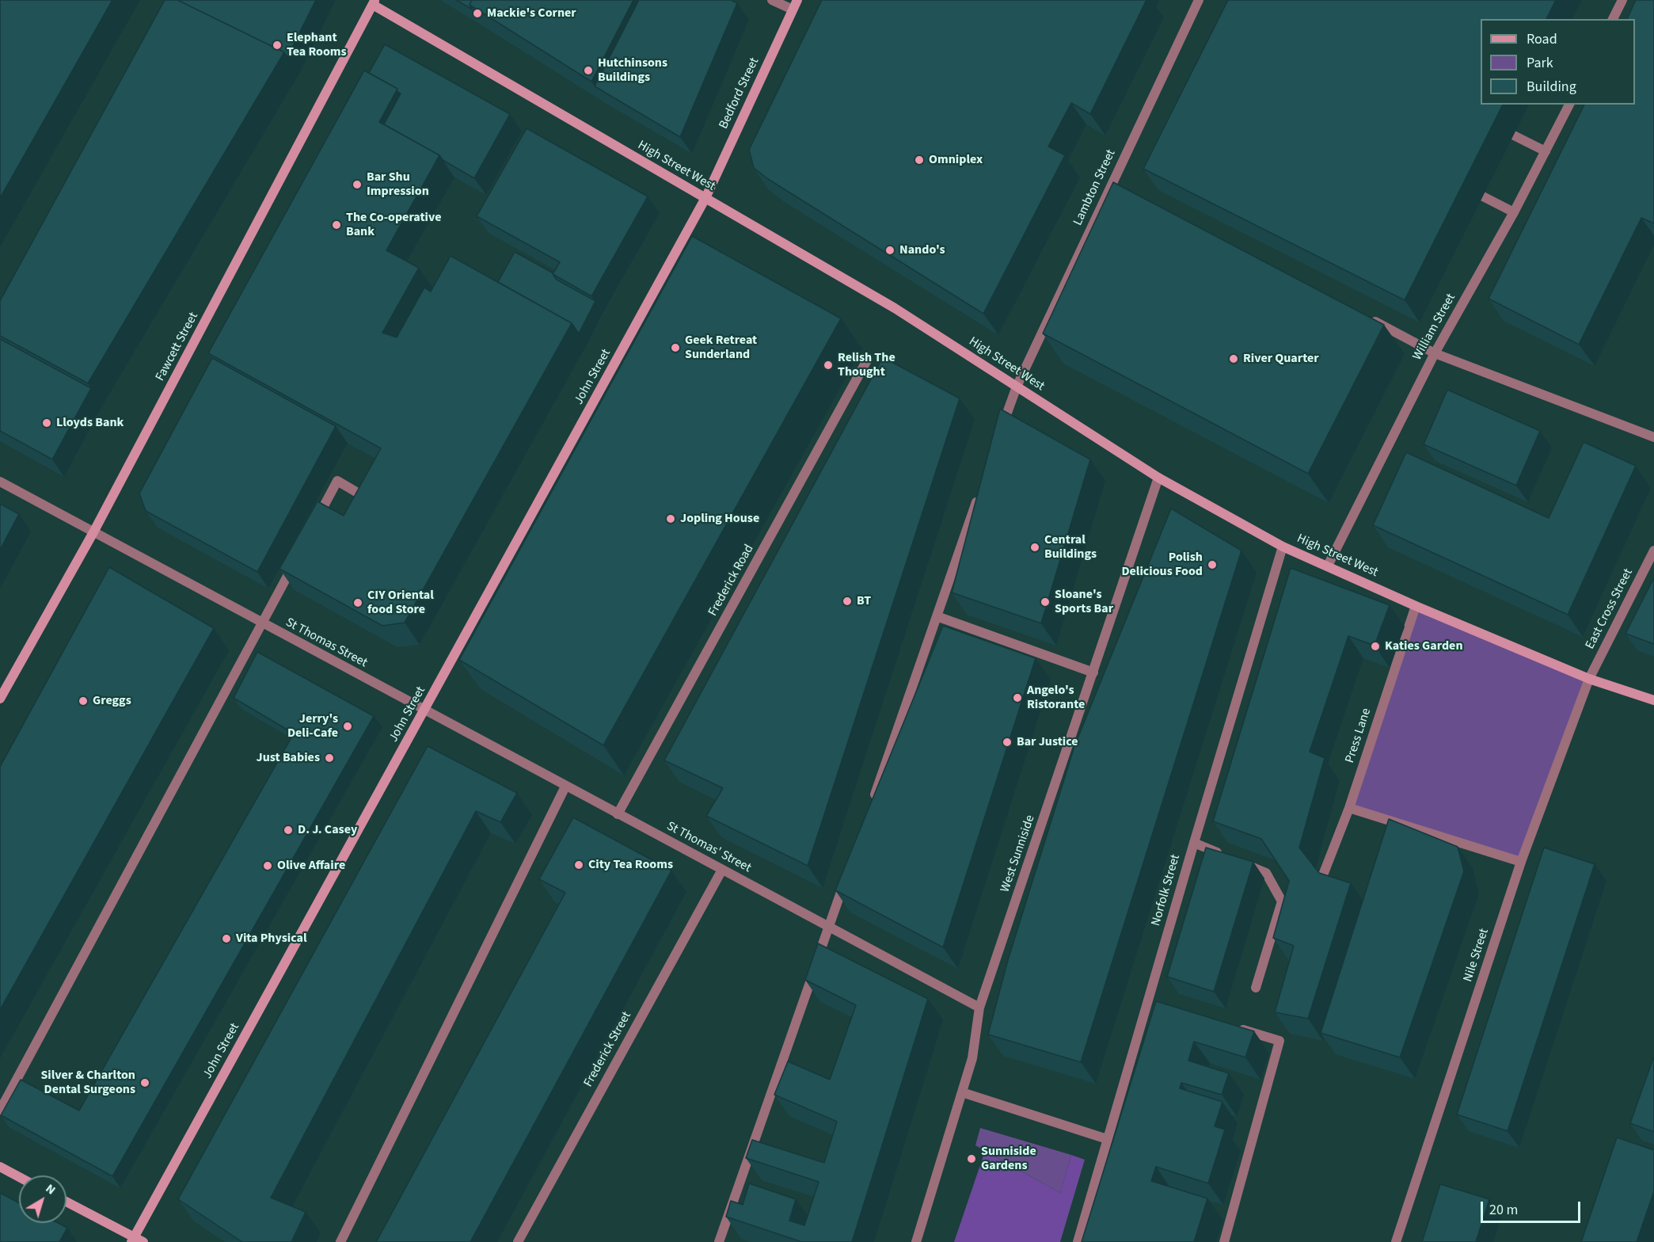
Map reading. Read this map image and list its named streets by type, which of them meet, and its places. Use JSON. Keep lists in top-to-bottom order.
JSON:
{
  "streets": {
    "street": [
      "Bedford Street",
      "High Street West",
      "Lambton Street",
      "William Street",
      "Fawcett Street",
      "John Street",
      "Frederick Road",
      "East Cross Street",
      "St Thomas Street",
      "Press Lane",
      "St Thomas' Street",
      "West Sunniside",
      "Norfolk Street",
      "Nile Street",
      "Frederick Street"
    ]
  },
  "crossings": [
    ["Bedford Street", "High Street West"],
    ["Bedford Street", "John Street"],
    ["High Street West", "Lambton Street"],
    ["High Street West", "William Street"],
    ["High Street West", "Fawcett Street"],
    ["High Street West", "John Street"],
    ["High Street West", "East Cross Street"],
    ["High Street West", "Press Lane"],
    ["High Street West", "West Sunniside"],
    ["High Street West", "Norfolk Street"],
    ["High Street West", "Nile Street"],
    ["Fawcett Street", "St Thomas Street"],
    ["John Street", "St Thomas Street"],
    ["John Street", "St Thomas' Street"],
    ["Frederick Road", "St Thomas' Street"],
    ["East Cross Street", "Nile Street"],
    ["St Thomas Street", "St Thomas' Street"],
    ["St Thomas' Street", "West Sunniside"],
    ["St Thomas' Street", "Frederick Street"]
  ],
  "places": [
    "Mackie's Corner",
    "Elephant Tea Rooms",
    "Hutchinsons Buildings",
    "Omniplex",
    "Bar Shu Impression",
    "The Co-operative Bank",
    "Nando's",
    "Geek Retreat Sunderland",
    "River Quarter",
    "Relish The Thought",
    "Lloyds Bank",
    "Jopling House",
    "Central Buildings",
    "Polish Delicious Food",
    "BT",
    "Sloane's Sports Bar",
    "CIY Oriental food Store",
    "Katies Garden",
    "Angelo's Ristorante",
    "Greggs",
    "Jerry's Deli-Cafe",
    "Bar Justice",
    "Just Babies",
    "D. J. Casey",
    "City Tea Rooms",
    "Olive Affaire",
    "Vita Physical",
    "Silver & Charlton Dental Surgeons",
    "Sunniside Gardens"
  ],
  "legend": ["Road", "Park", "Building"],
  "scale_bar": "20 m",
  "north": "top right"
}
